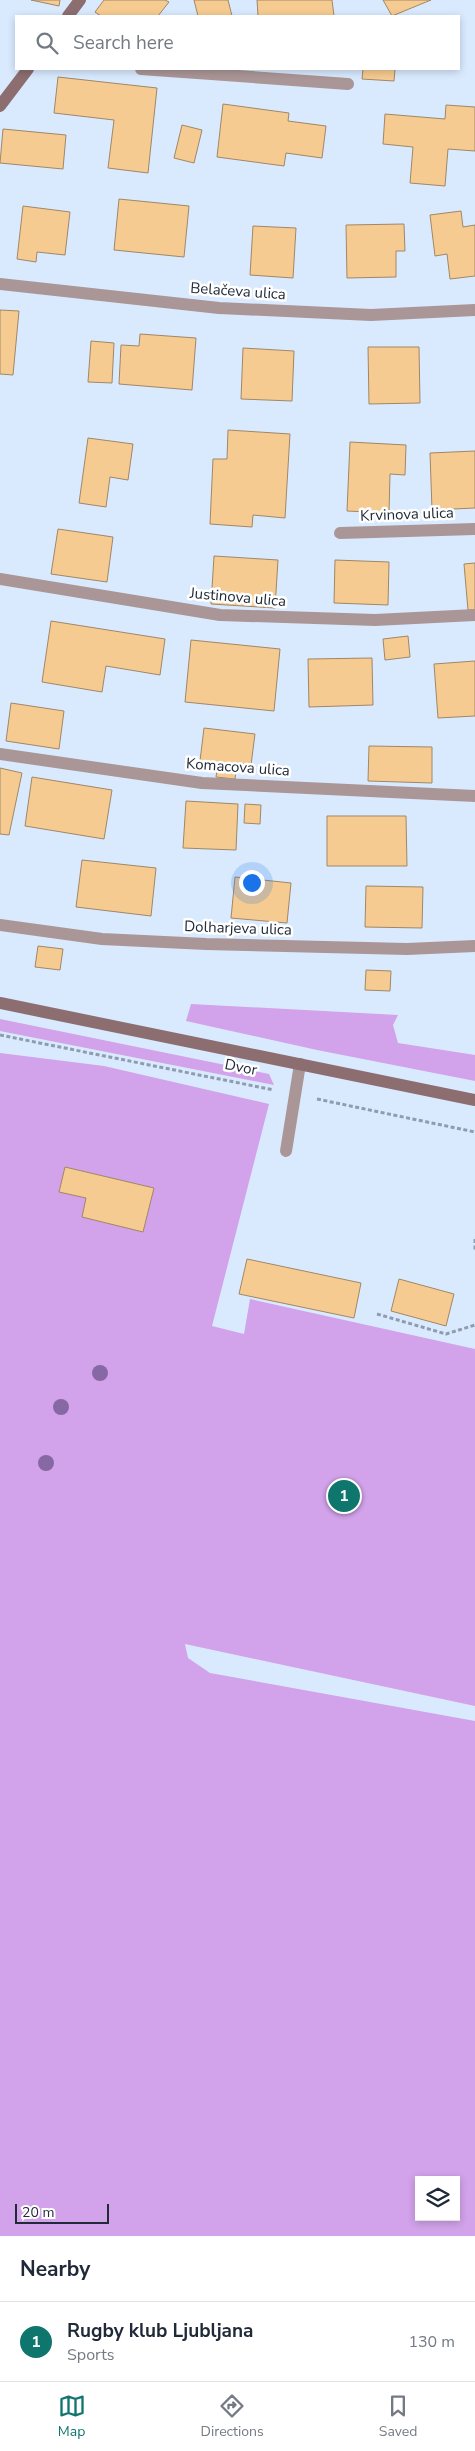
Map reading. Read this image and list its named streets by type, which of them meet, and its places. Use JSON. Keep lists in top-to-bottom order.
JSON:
{
  "streets": {
    "street": [
      "Belačeva ulica",
      "Krvinova ulica",
      "Justinova ulica",
      "Komacova ulica",
      "Dolharjeva ulica",
      "Dvor"
    ]
  },
  "scale_bar": "20 m",
  "page": {
    "search": "Search here",
    "pins": "1",
    "scale": "20 m",
    "heading": "Nearby",
    "list": [
      {
        "mark": "1",
        "name": "Rugby klub Ljubljana",
        "note": "Sports",
        "value": "130 m"
      }
    ],
    "nav": ["Map", "Directions", "Saved"]
  }
}
